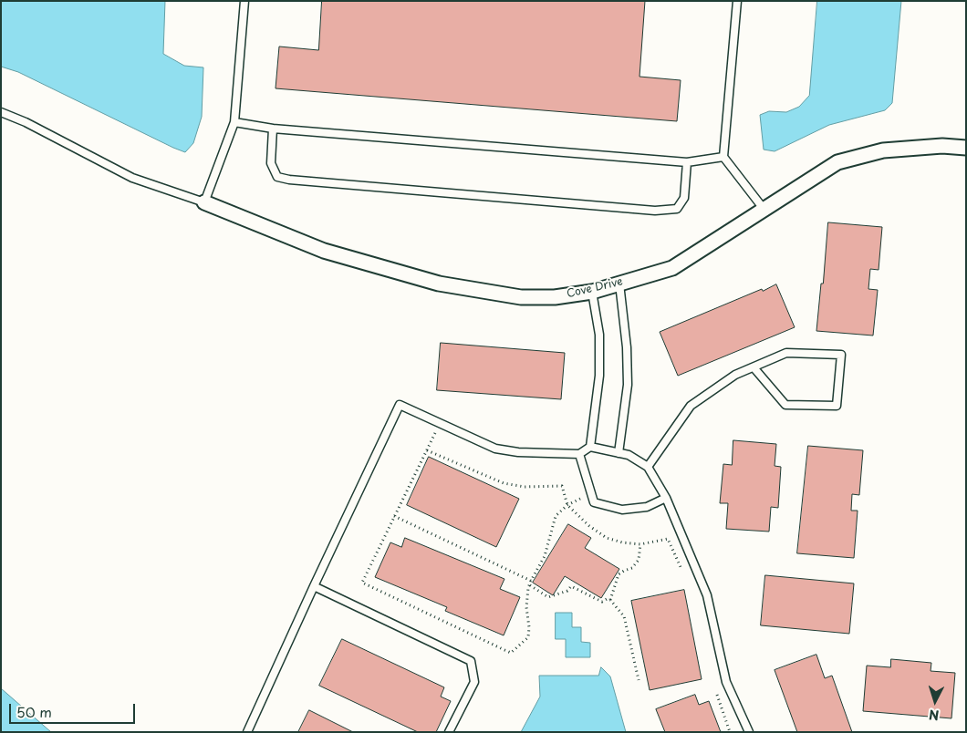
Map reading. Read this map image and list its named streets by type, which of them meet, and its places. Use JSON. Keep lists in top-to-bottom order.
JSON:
{
  "streets": {
    "street": ["Cove Drive"]
  },
  "scale_bar": "50 m",
  "north": "bottom"
}
